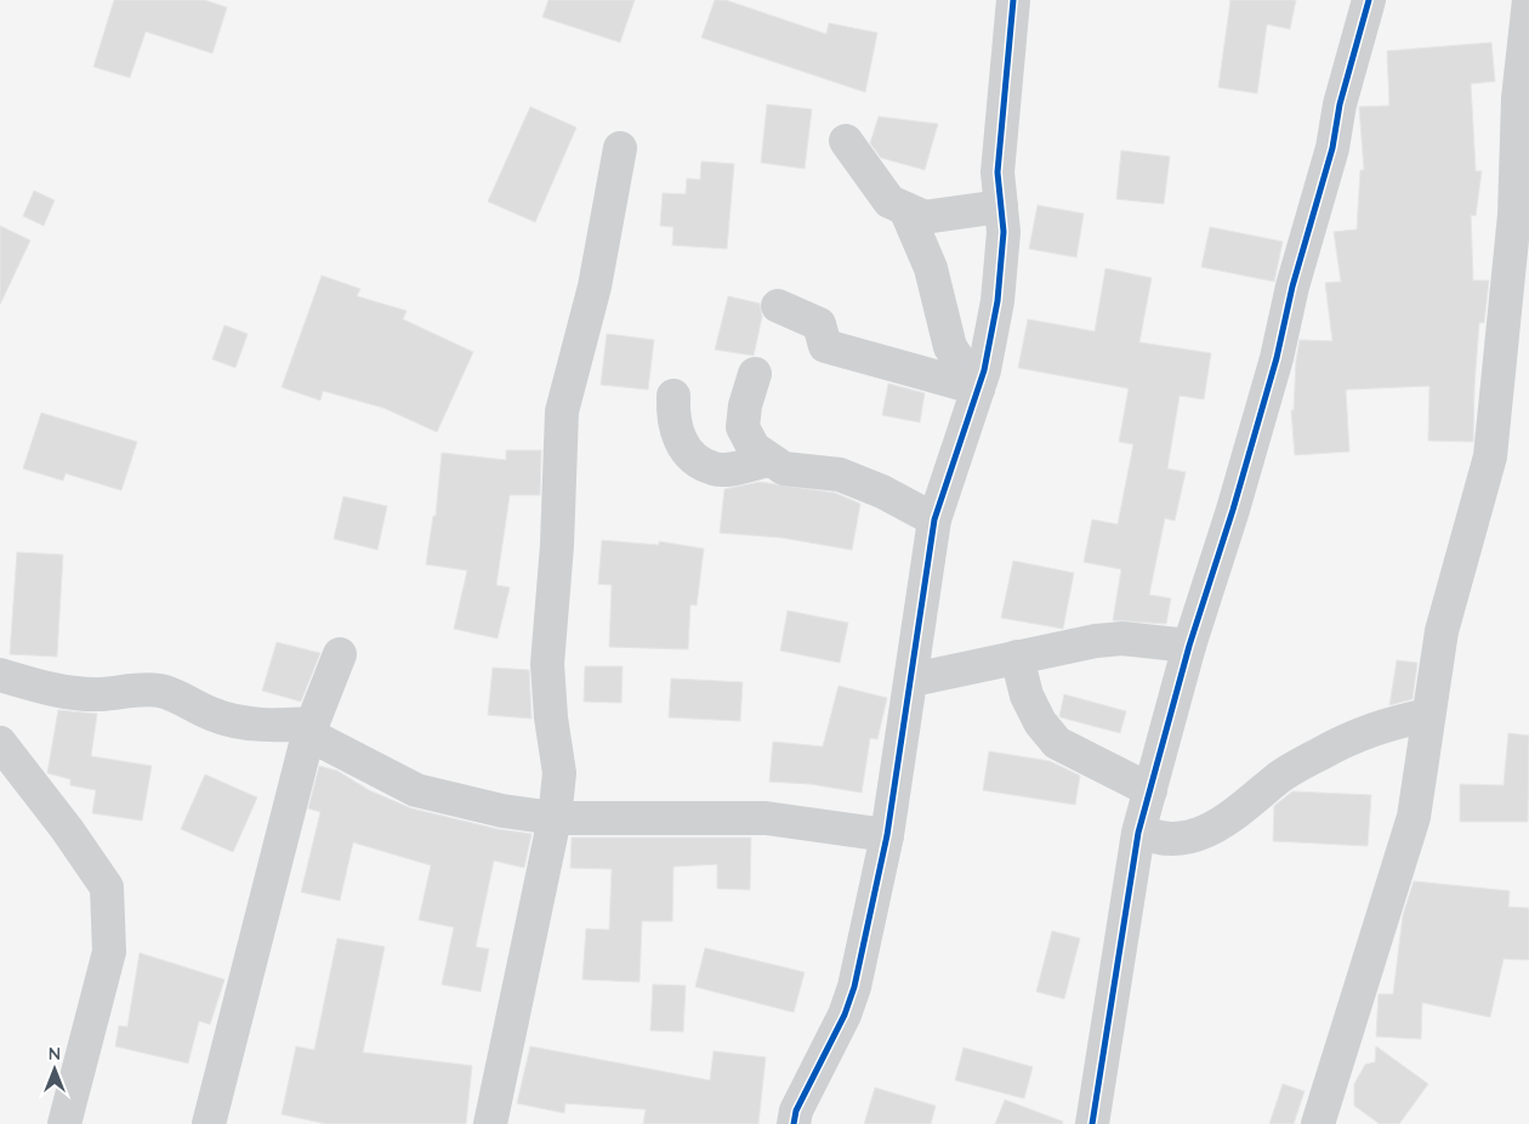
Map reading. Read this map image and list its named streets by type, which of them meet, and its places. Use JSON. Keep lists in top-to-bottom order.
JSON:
{
  "north": "top"
}
